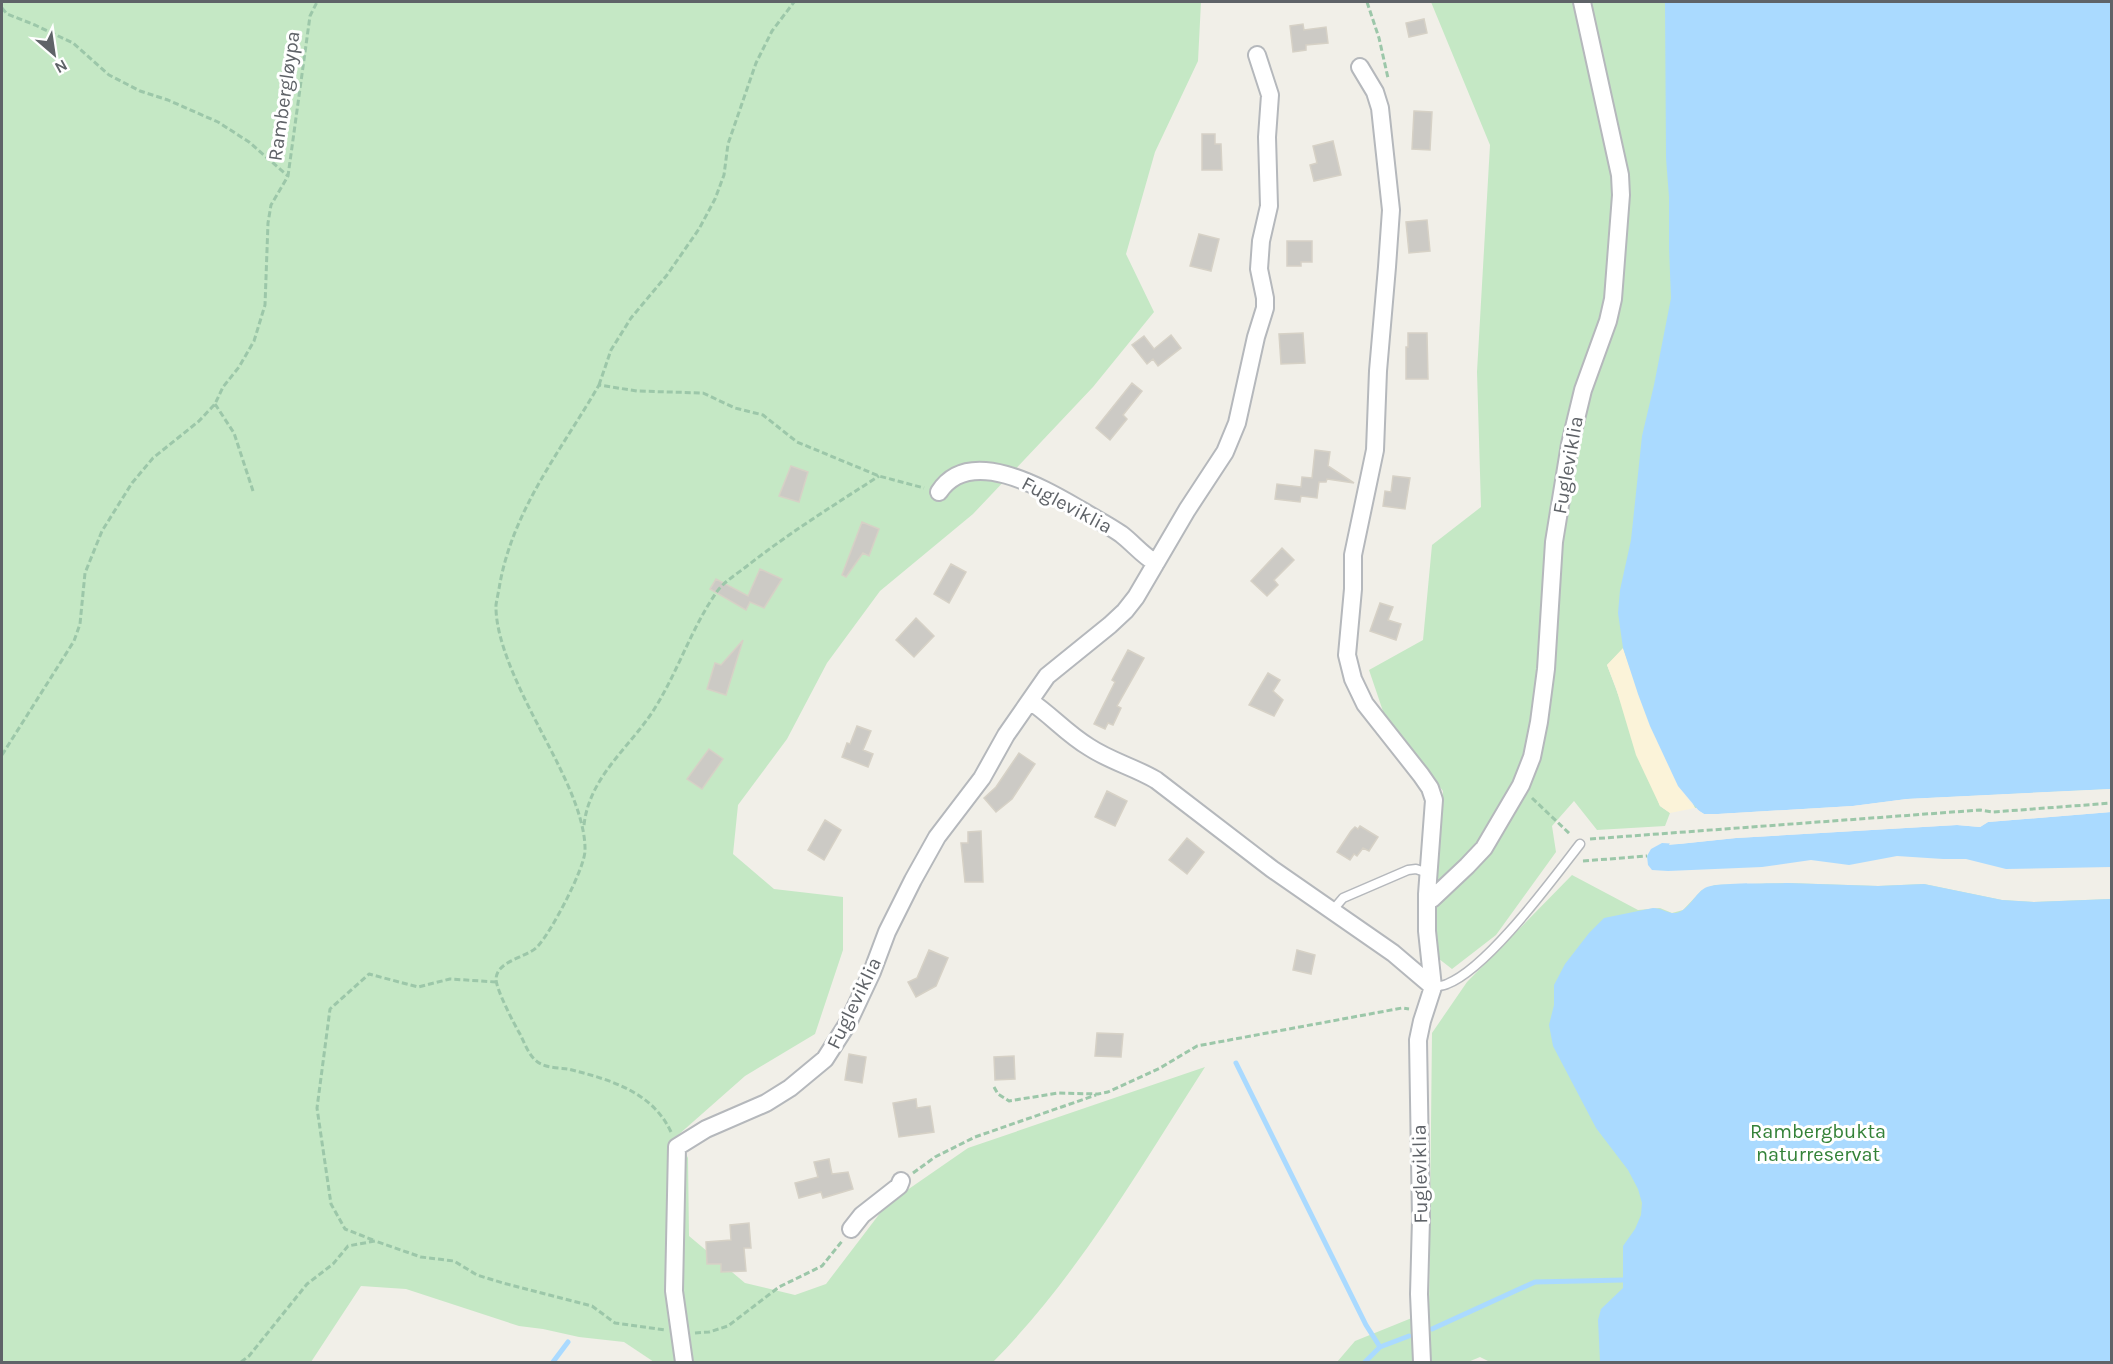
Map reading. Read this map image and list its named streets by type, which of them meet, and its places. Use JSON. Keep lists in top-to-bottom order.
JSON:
{
  "streets": {
    "street": ["Fugleviklia"],
    "path": ["Rambergløypa"]
  },
  "parks": ["Rambergbukta naturreservat"],
  "north": "bottom right"
}
